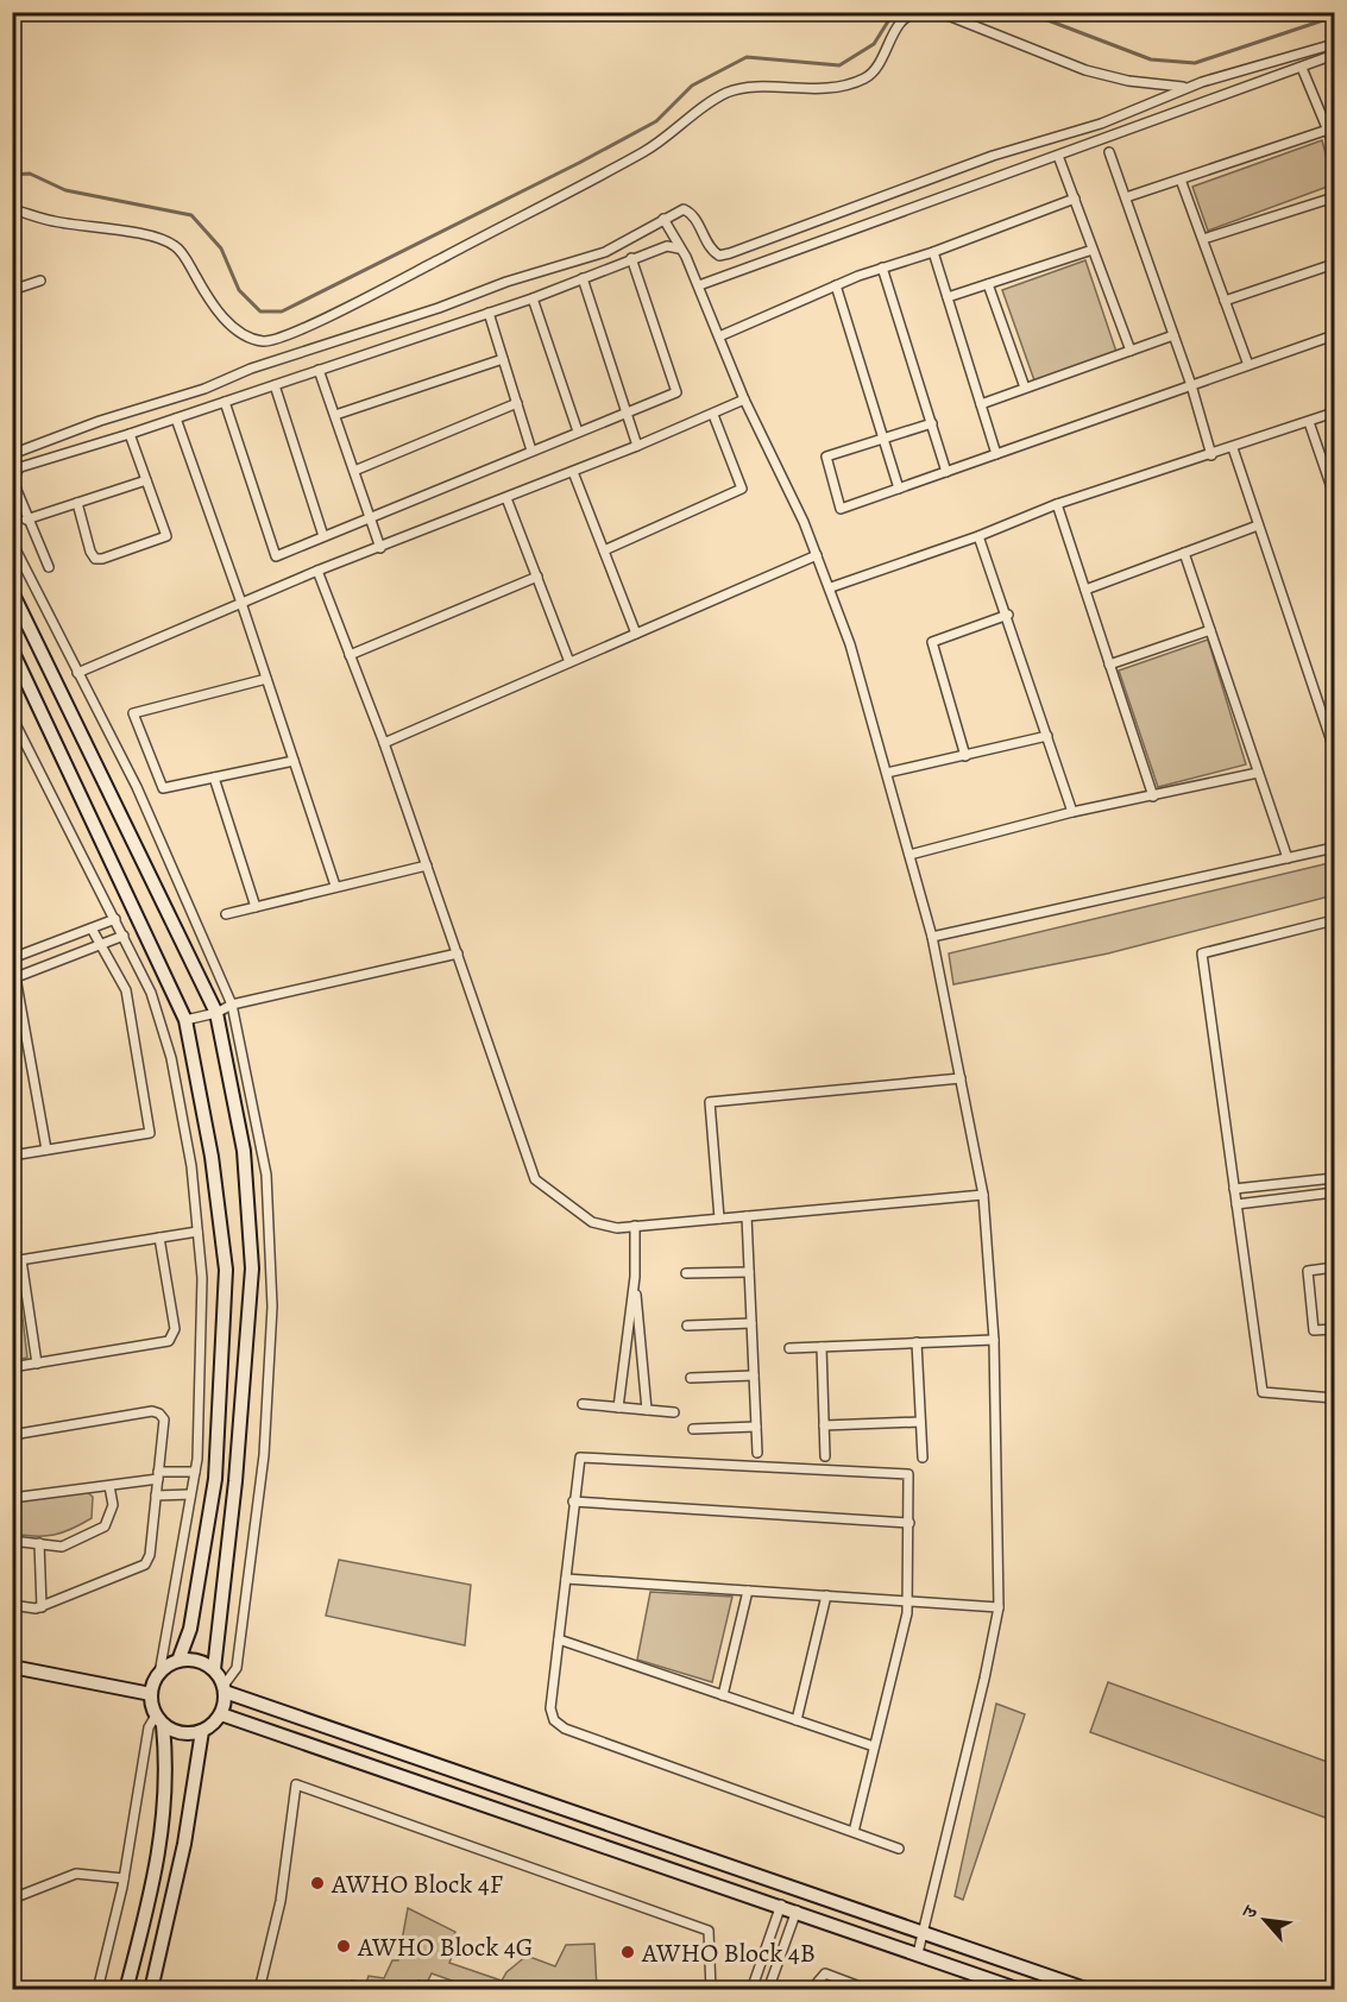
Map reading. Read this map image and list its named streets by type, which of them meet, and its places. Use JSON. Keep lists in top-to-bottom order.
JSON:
{
  "places": ["AWHO Block 4F", "AWHO Block 4G", "AWHO Block 4B"],
  "north": "top left"
}
